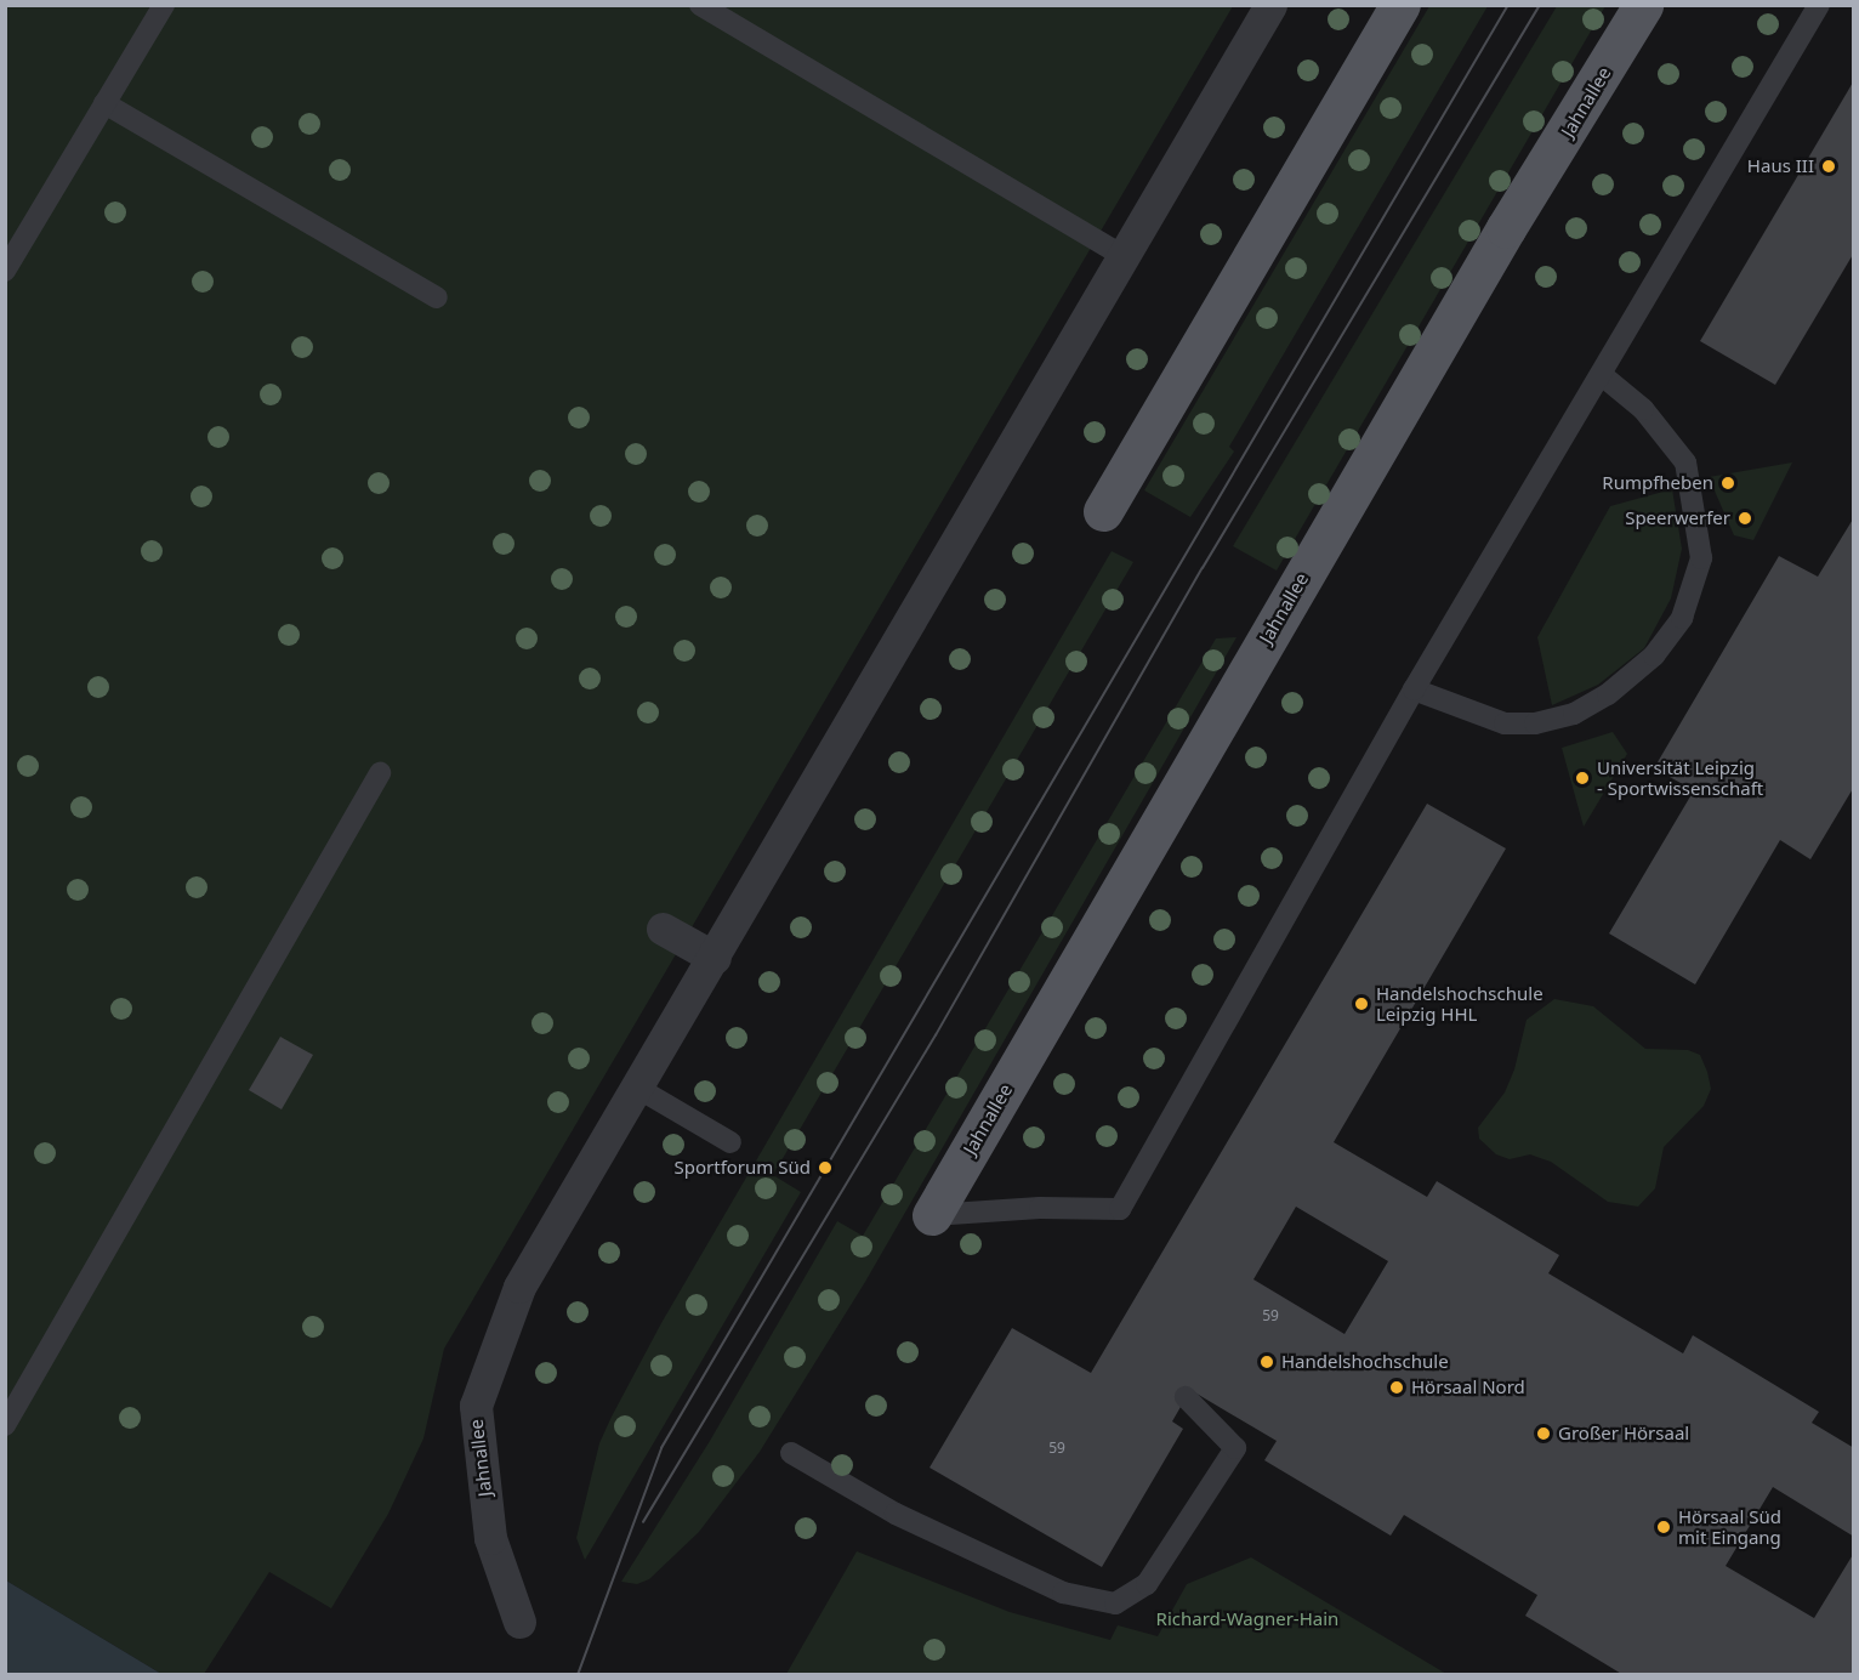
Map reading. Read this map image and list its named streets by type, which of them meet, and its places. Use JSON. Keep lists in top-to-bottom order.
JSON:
{
  "streets": {
    "main road": ["Jahnallee"]
  },
  "parks": ["Richard-Wagner-Hain"],
  "places": [
    "Haus III",
    "Rumpfheben",
    "Speerwerfer",
    "Universität Leipzig - Sportwissenschaft",
    "Handelshochschule Leipzig HHL",
    "Sportforum Süd",
    "Handelshochschule",
    "Hörsaal Nord",
    "Großer Hörsaal",
    "Hörsaal Süd mit Eingang"
  ],
  "house_numbers": ["59", "59"]
}
